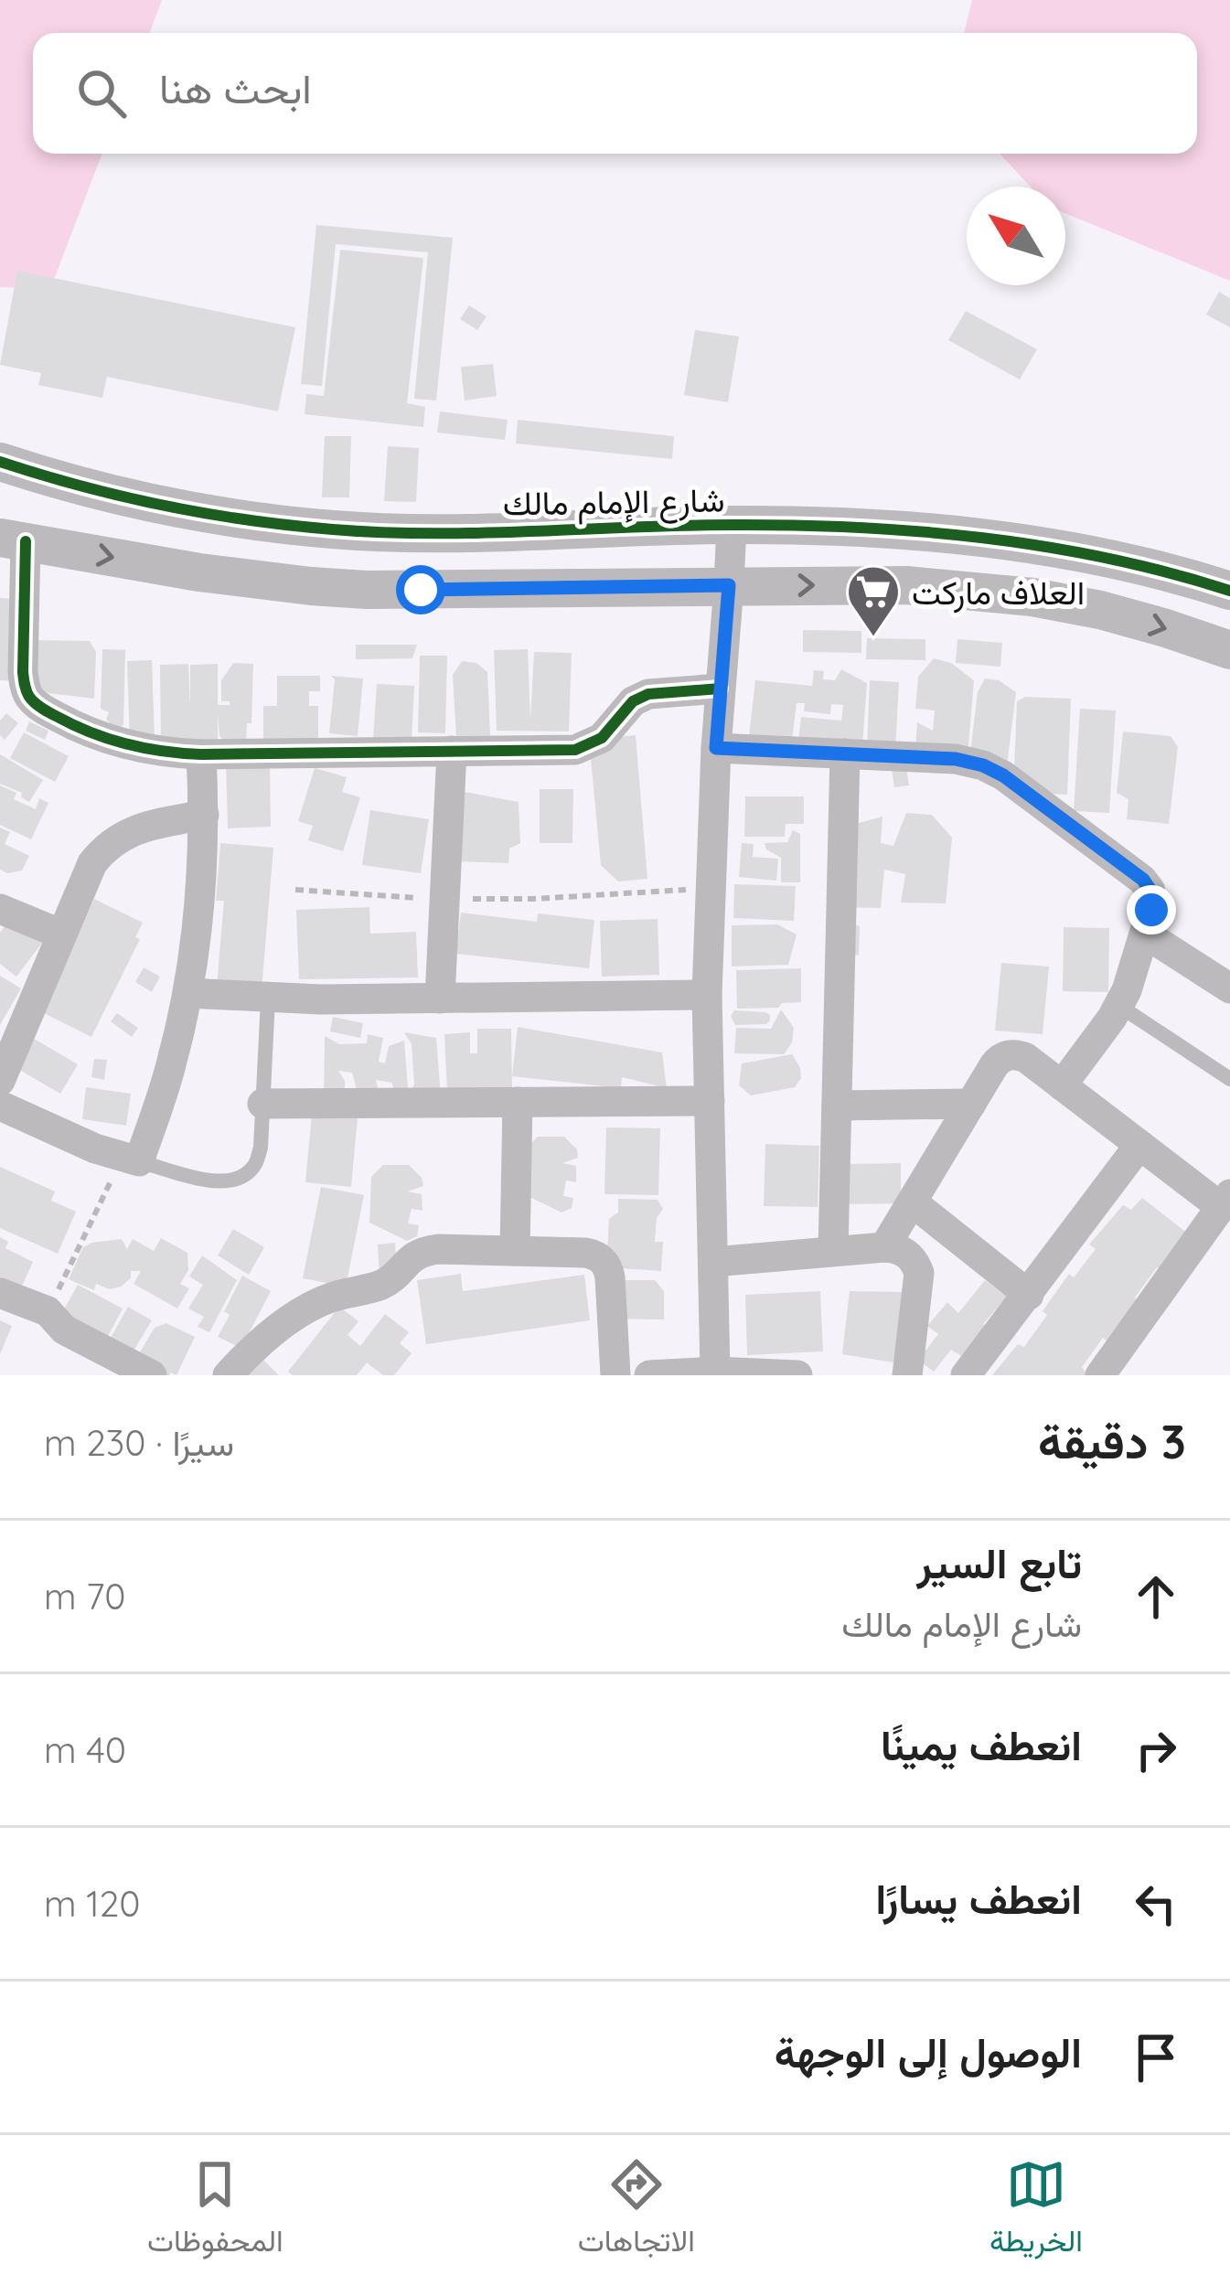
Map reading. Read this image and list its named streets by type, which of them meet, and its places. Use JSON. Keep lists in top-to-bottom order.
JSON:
{
  "streets": {
    "street": ["شارع الإمام مالك"]
  },
  "places": {
    "supermarket": ["العلاف ماركت"]
  },
  "north": "top left",
  "page": {
    "search": "ابحث هنا",
    "heading": ["3 دقيقة", "سيرًا · 230 m"],
    "list": [
      ["تابع السير", "شارع الإمام مالك", "70 m"],
      ["انعطف يمينًا", "40 m"],
      ["انعطف يسارًا", "120 m"],
      "الوصول إلى الوجهة"
    ],
    "nav": ["الخريطة", "الاتجاهات", "المحفوظات"]
  }
}
